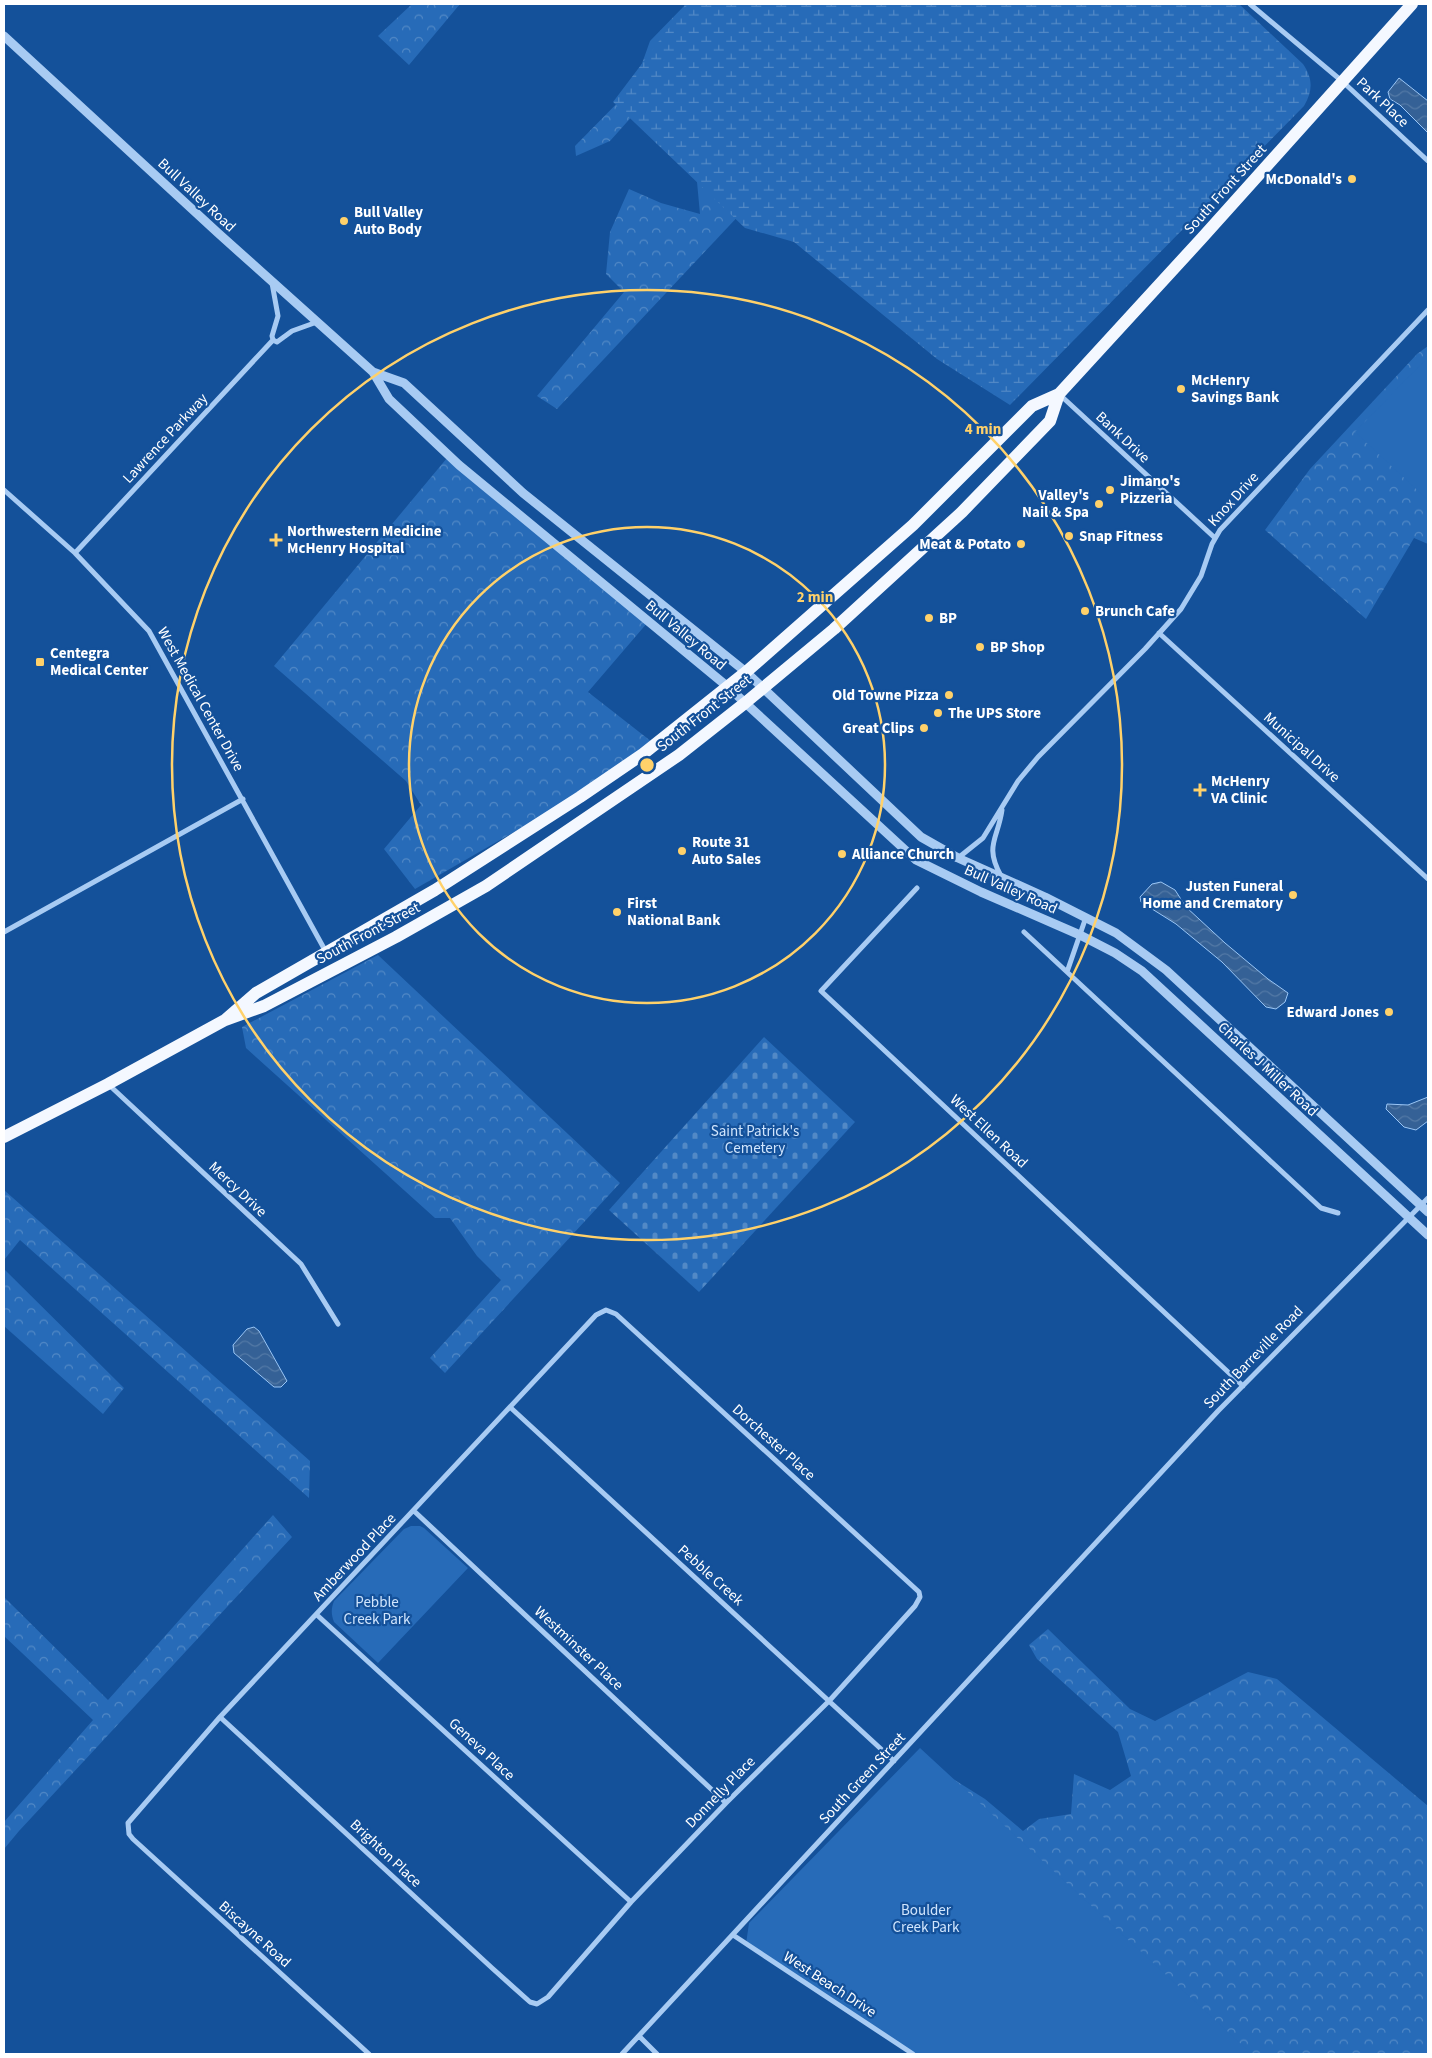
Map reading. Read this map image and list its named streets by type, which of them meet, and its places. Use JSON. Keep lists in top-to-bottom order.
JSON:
{
  "streets": {
    "main road": ["South Front Street"],
    "street": [
      "Park Place",
      "Bull Valley Road",
      "Bank Drive",
      "Lawrence Parkway",
      "Knox Drive",
      "West Medical Center Drive",
      "Municipal Drive",
      "Charles J Miller Road",
      "West Ellen Road",
      "Mercy Drive",
      "South Barreville Road",
      "Dorchester Place",
      "Amberwood Place",
      "Pebble Creek",
      "Westminster Place",
      "Geneva Place",
      "South Green Street",
      "Donnelly Place",
      "Brighton Place",
      "Biscayne Road",
      "West Beach Drive"
    ]
  },
  "crossings": [
    ["Park Place", "South Front Street"],
    ["South Front Street", "Bull Valley Road"],
    ["South Front Street", "Bank Drive"],
    ["South Front Street", "West Medical Center Drive"],
    ["South Front Street", "Mercy Drive"],
    ["Bull Valley Road", "Lawrence Parkway"],
    ["Bull Valley Road", "Knox Drive"],
    ["Bull Valley Road", "Charles J Miller Road"],
    ["Bank Drive", "Knox Drive"],
    ["Lawrence Parkway", "West Medical Center Drive"],
    ["Knox Drive", "Municipal Drive"],
    ["Charles J Miller Road", "South Barreville Road"],
    ["West Ellen Road", "South Barreville Road"],
    ["South Barreville Road", "South Green Street"],
    ["Dorchester Place", "Amberwood Place"],
    ["Dorchester Place", "Donnelly Place"],
    ["Amberwood Place", "Pebble Creek"],
    ["Amberwood Place", "Westminster Place"],
    ["Amberwood Place", "Geneva Place"],
    ["Amberwood Place", "Brighton Place"],
    ["Amberwood Place", "Biscayne Road"],
    ["Pebble Creek", "South Green Street"],
    ["Pebble Creek", "Donnelly Place"],
    ["Westminster Place", "Donnelly Place"],
    ["Geneva Place", "Donnelly Place"],
    ["South Green Street", "West Beach Drive"],
    ["Donnelly Place", "Brighton Place"]
  ],
  "parks": ["Saint Patrick's Cemetery", "Pebble Creek Park", "Boulder Creek Park"],
  "places": {
    "other": [
      "McDonald's",
      "Bull Valley Auto Body",
      "McHenry Savings Bank",
      "Jimano's Pizzeria",
      "Valley's Nail & Spa",
      "Snap Fitness",
      "Meat & Potato",
      "Brunch Cafe",
      "BP",
      "BP Shop",
      "Old Towne Pizza",
      "The UPS Store",
      "Great Clips",
      "Route 31 Auto Sales",
      "Alliance Church",
      "Justen Funeral Home and Crematory",
      "First National Bank",
      "Edward Jones"
    ],
    "health": ["Northwestern Medicine McHenry Hospital", "McHenry VA Clinic"],
    "transit": ["Centegra Medical Center"]
  },
  "rings": ["4 min", "2 min"]
}
